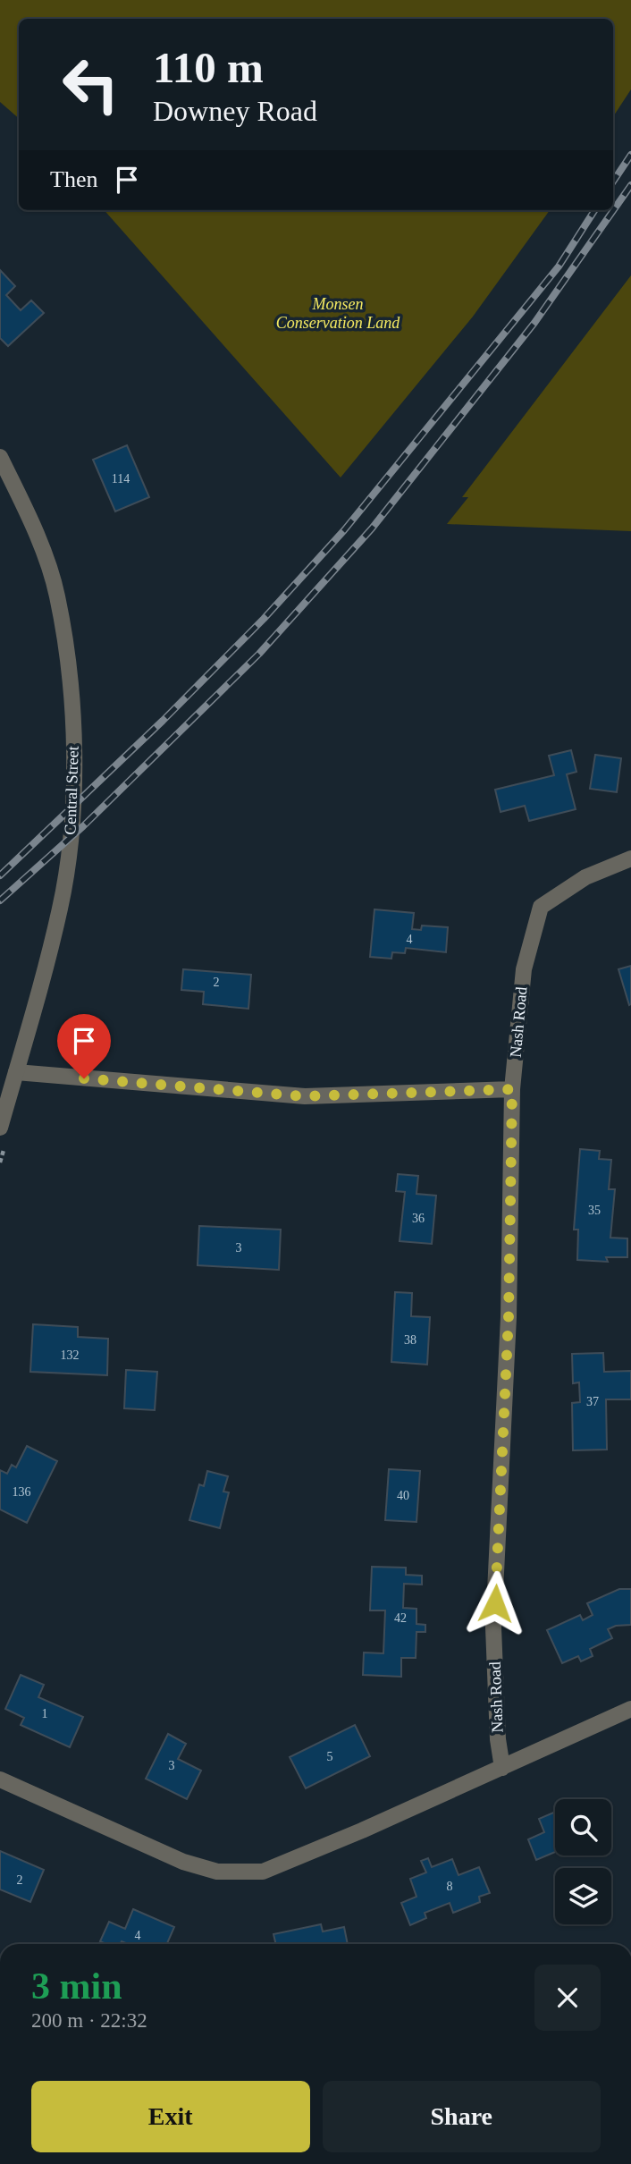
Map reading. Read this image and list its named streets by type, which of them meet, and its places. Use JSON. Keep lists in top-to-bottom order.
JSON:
{
  "streets": {
    "street": ["Central Street", "Nash Road"]
  },
  "parks": ["Monsen Conservation Land"],
  "house_numbers": [
    "114",
    "4",
    "2",
    "35",
    "36",
    "3",
    "38",
    "132",
    "37",
    "136",
    "40",
    "42",
    "1",
    "5",
    "3",
    "2",
    "8",
    "4"
  ],
  "page": {
    "turn": ["110 m", "Downey Road"],
    "then": "Then",
    "heading": ["3 min", "200 m · 22:32"],
    "buttons": ["Exit", "Share"]
  }
}
